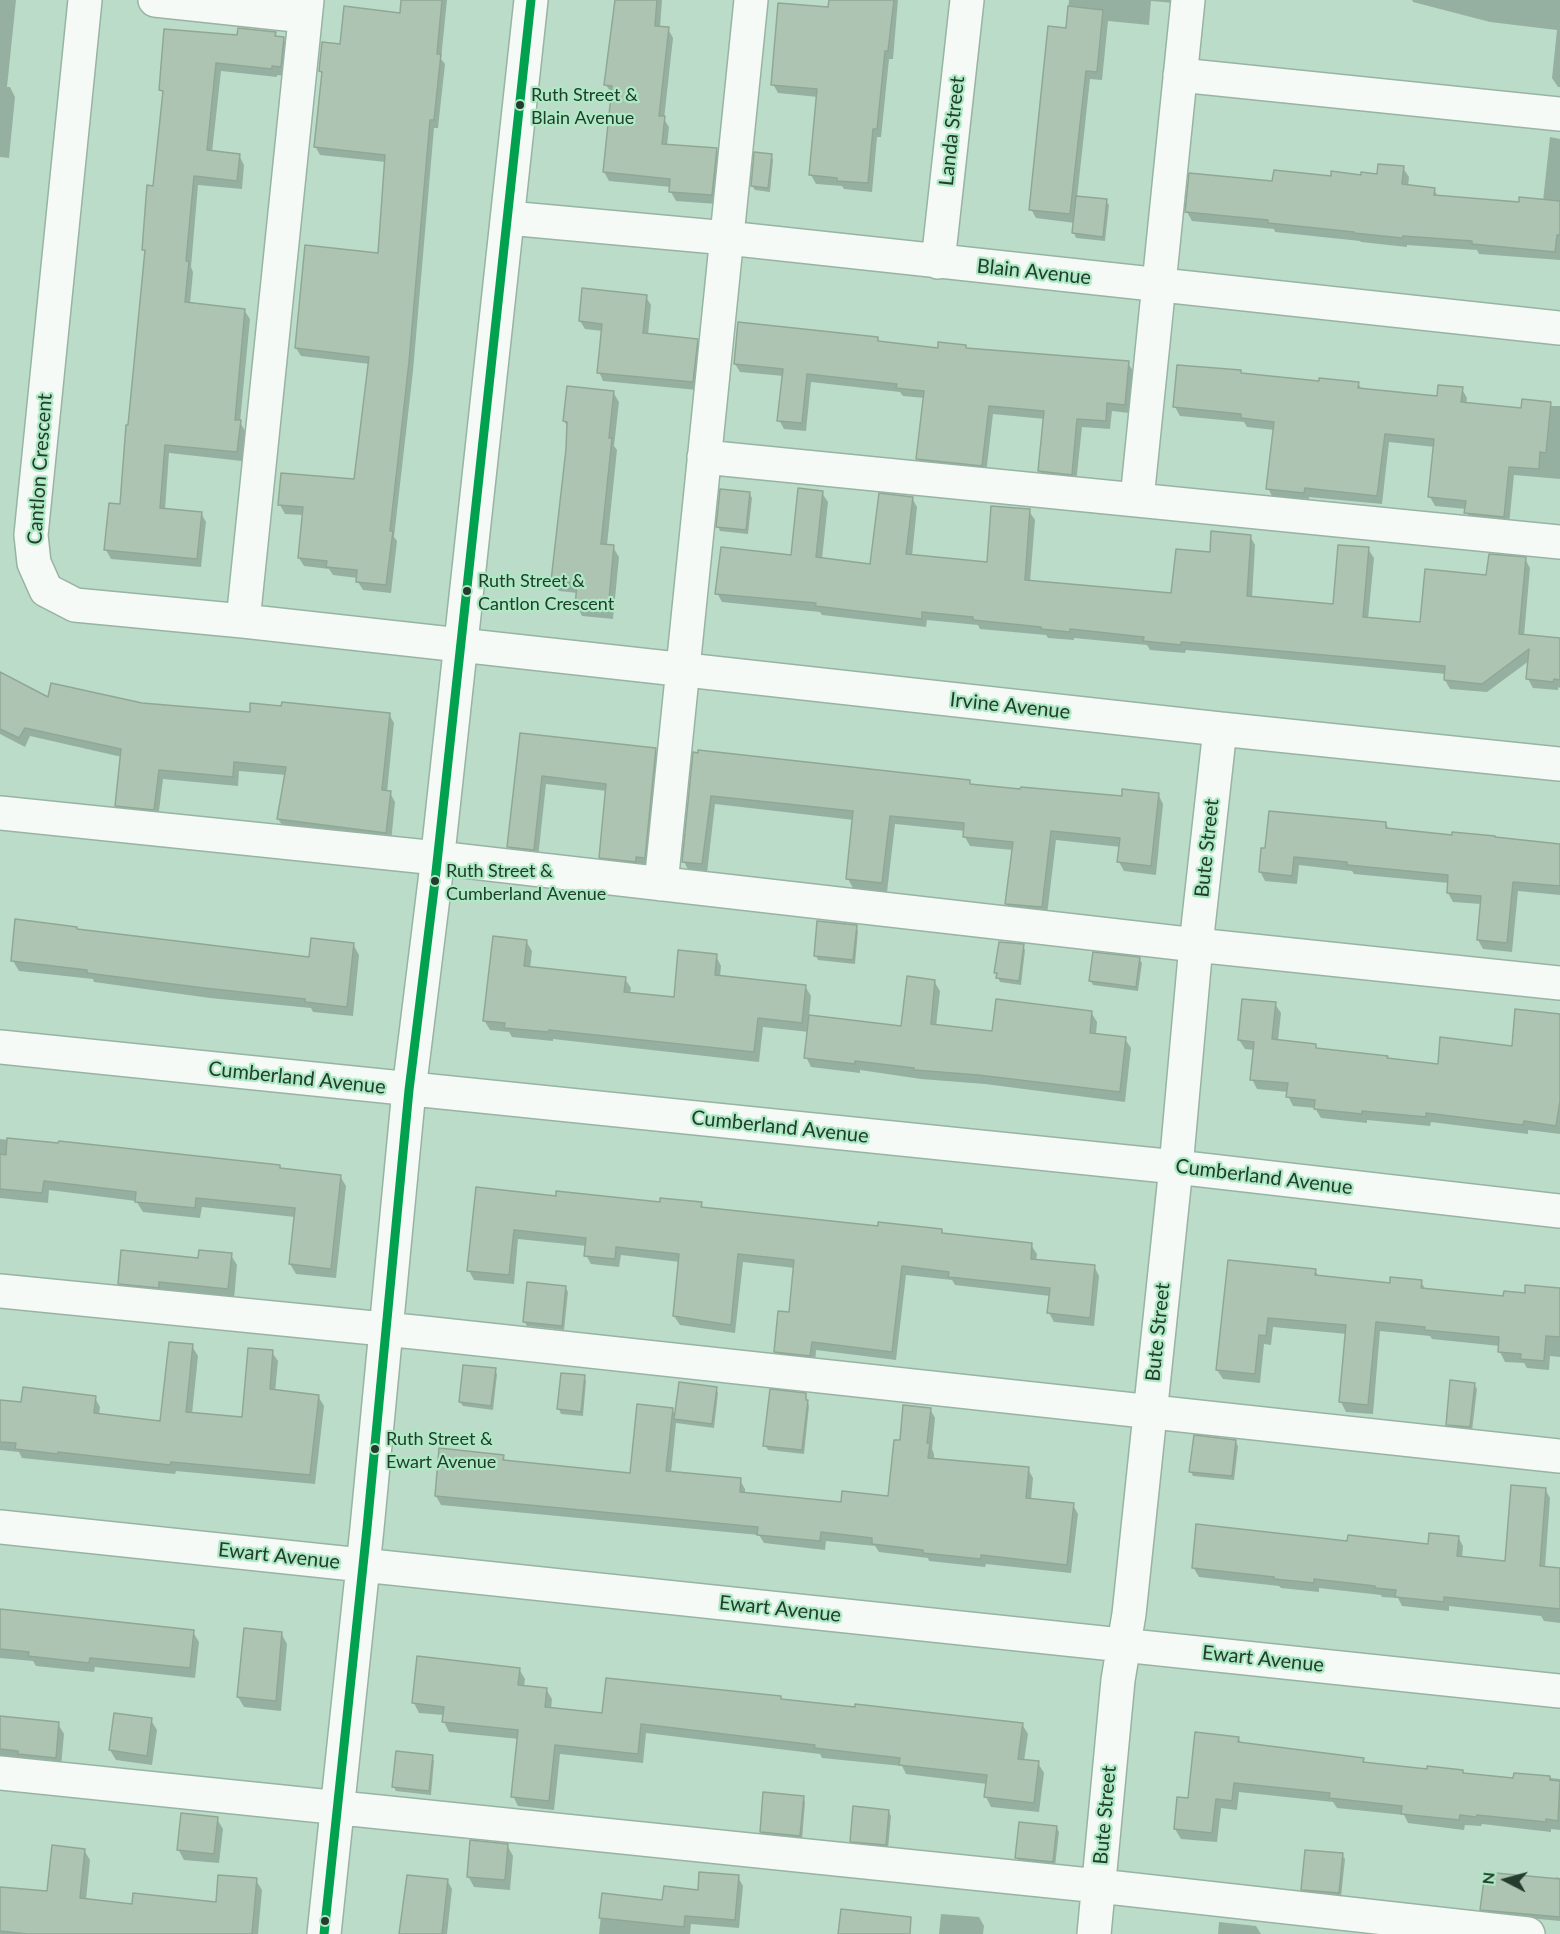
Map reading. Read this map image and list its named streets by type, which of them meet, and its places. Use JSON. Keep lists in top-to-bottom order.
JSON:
{
  "streets": {
    "street": [
      "Landa Street",
      "Blain Avenue",
      "Cantlon Crescent",
      "Irvine Avenue",
      "Bute Street",
      "Cumberland Avenue",
      "Ewart Avenue"
    ]
  },
  "crossings": [
    ["Landa Street", "Blain Avenue"],
    ["Cantlon Crescent", "Irvine Avenue"],
    ["Irvine Avenue", "Bute Street"],
    ["Bute Street", "Cumberland Avenue"],
    ["Bute Street", "Ewart Avenue"]
  ],
  "places": [
    "Ruth Street & Blain Avenue",
    "Ruth Street & Cantlon Crescent",
    "Ruth Street & Cumberland Avenue",
    "Ruth Street & Ewart Avenue"
  ],
  "north": "left"
}
